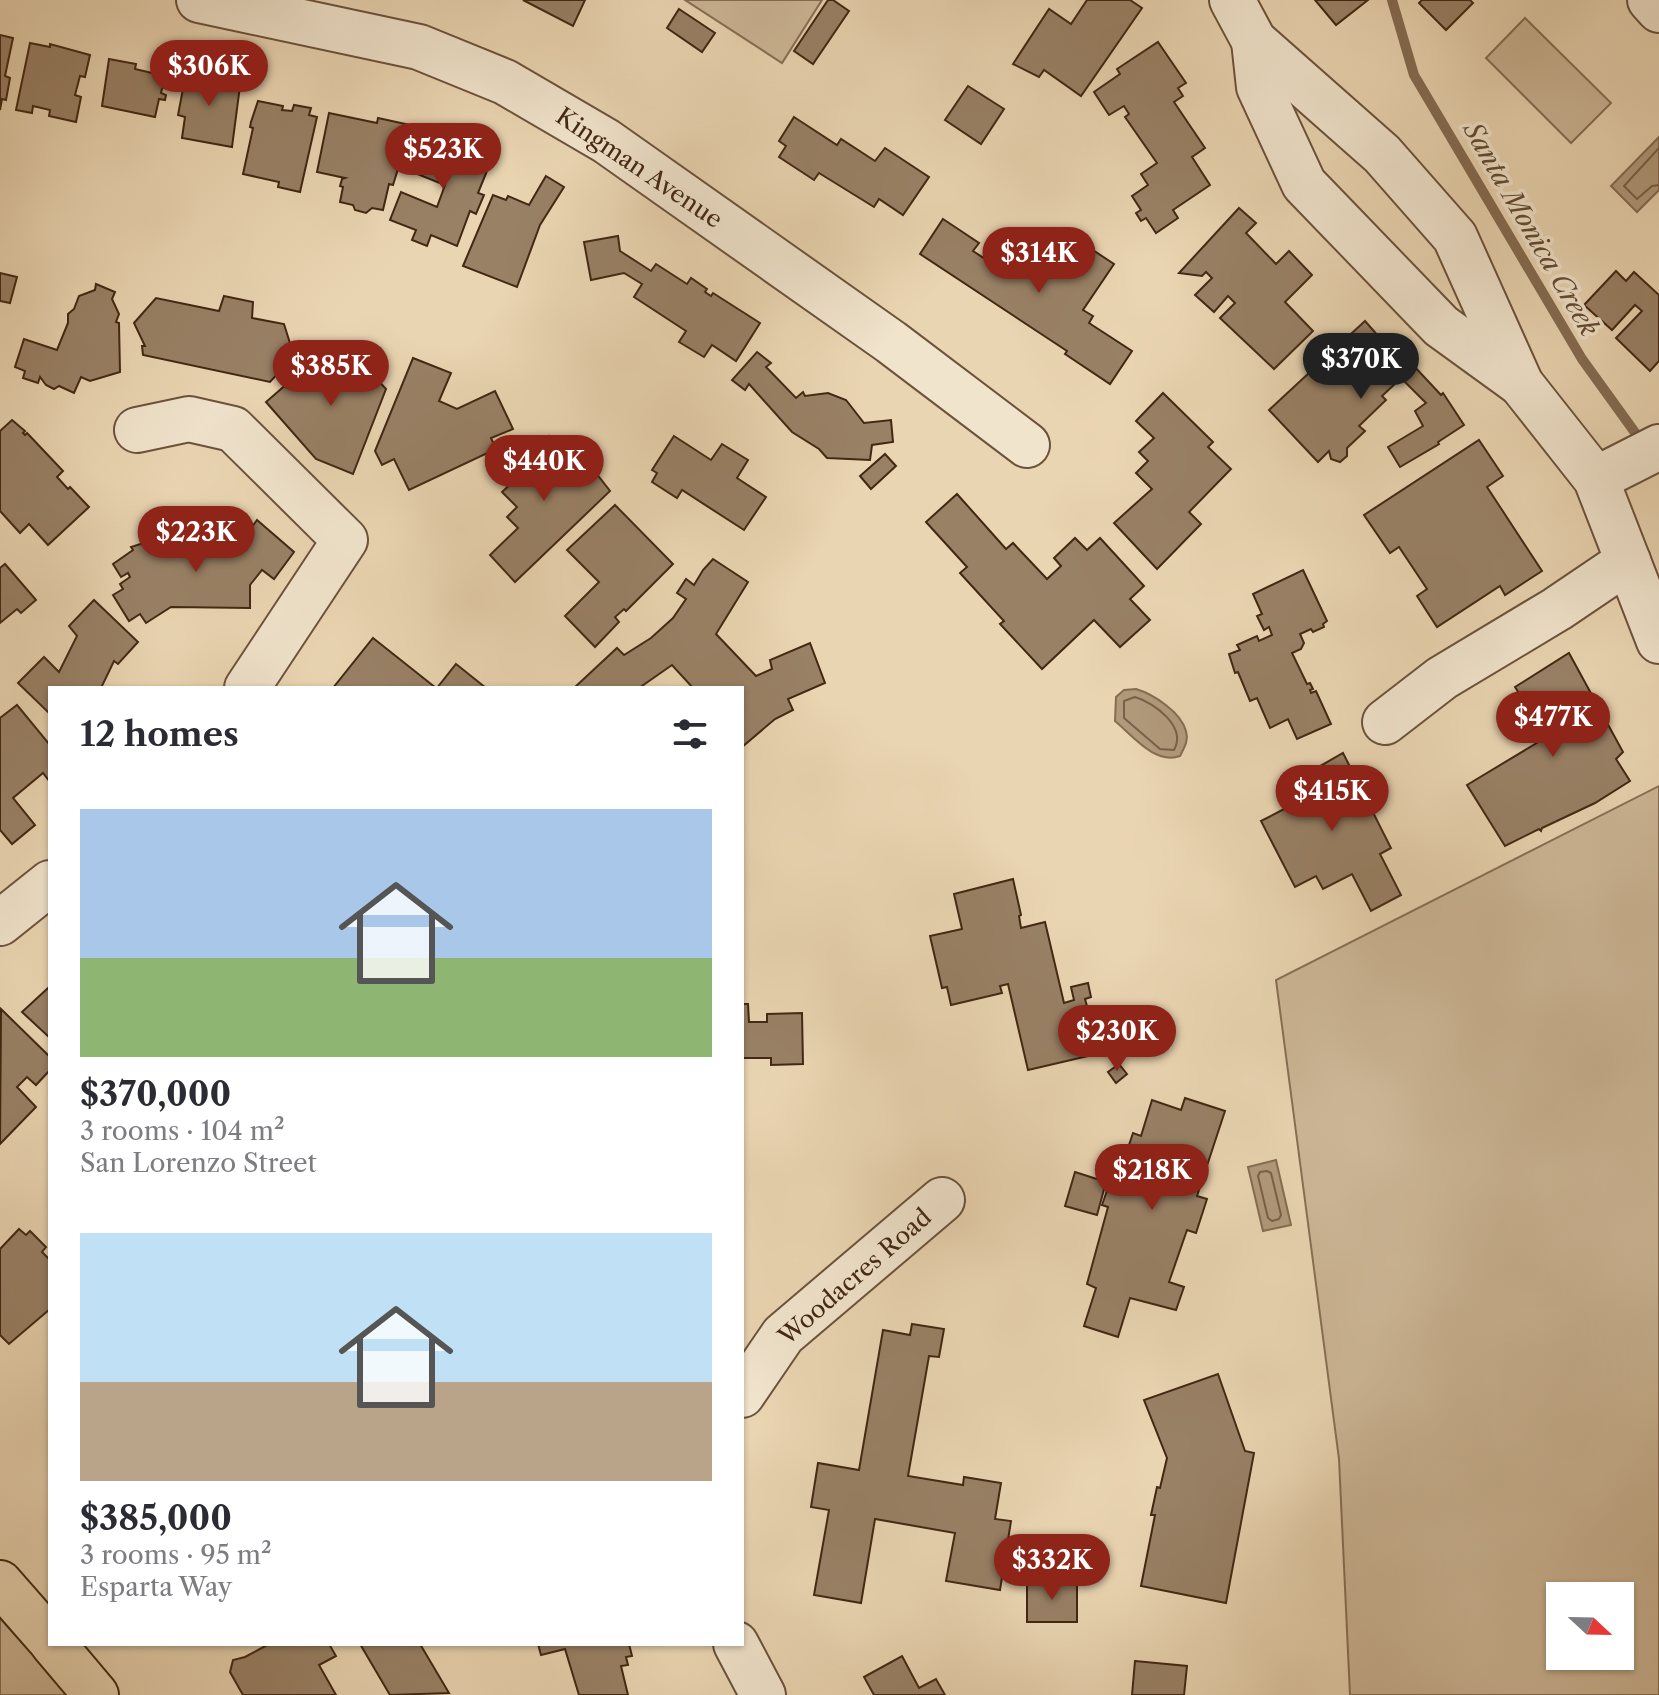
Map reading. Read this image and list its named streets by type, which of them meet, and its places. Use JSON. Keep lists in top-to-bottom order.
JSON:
{
  "streets": {
    "street": ["Kingman Avenue", "Woodacres Road"]
  },
  "water": ["Santa Monica Creek"],
  "north": "right",
  "page": {
    "price": [
      "$306K",
      "$523K",
      "$314K",
      "$370K",
      "$385K",
      "$440K",
      "$223K",
      "$477K",
      "$415K",
      "$230K",
      "$218K",
      "$332K"
    ],
    "heading": "12 homes",
    "list": [
      {
        "name": "$370,000",
        "note": "3 rooms · 104 m² · San Lorenzo Street"
      },
      {
        "name": "$385,000",
        "note": "3 rooms · 95 m² · Esparta Way"
      }
    ]
  }
}
